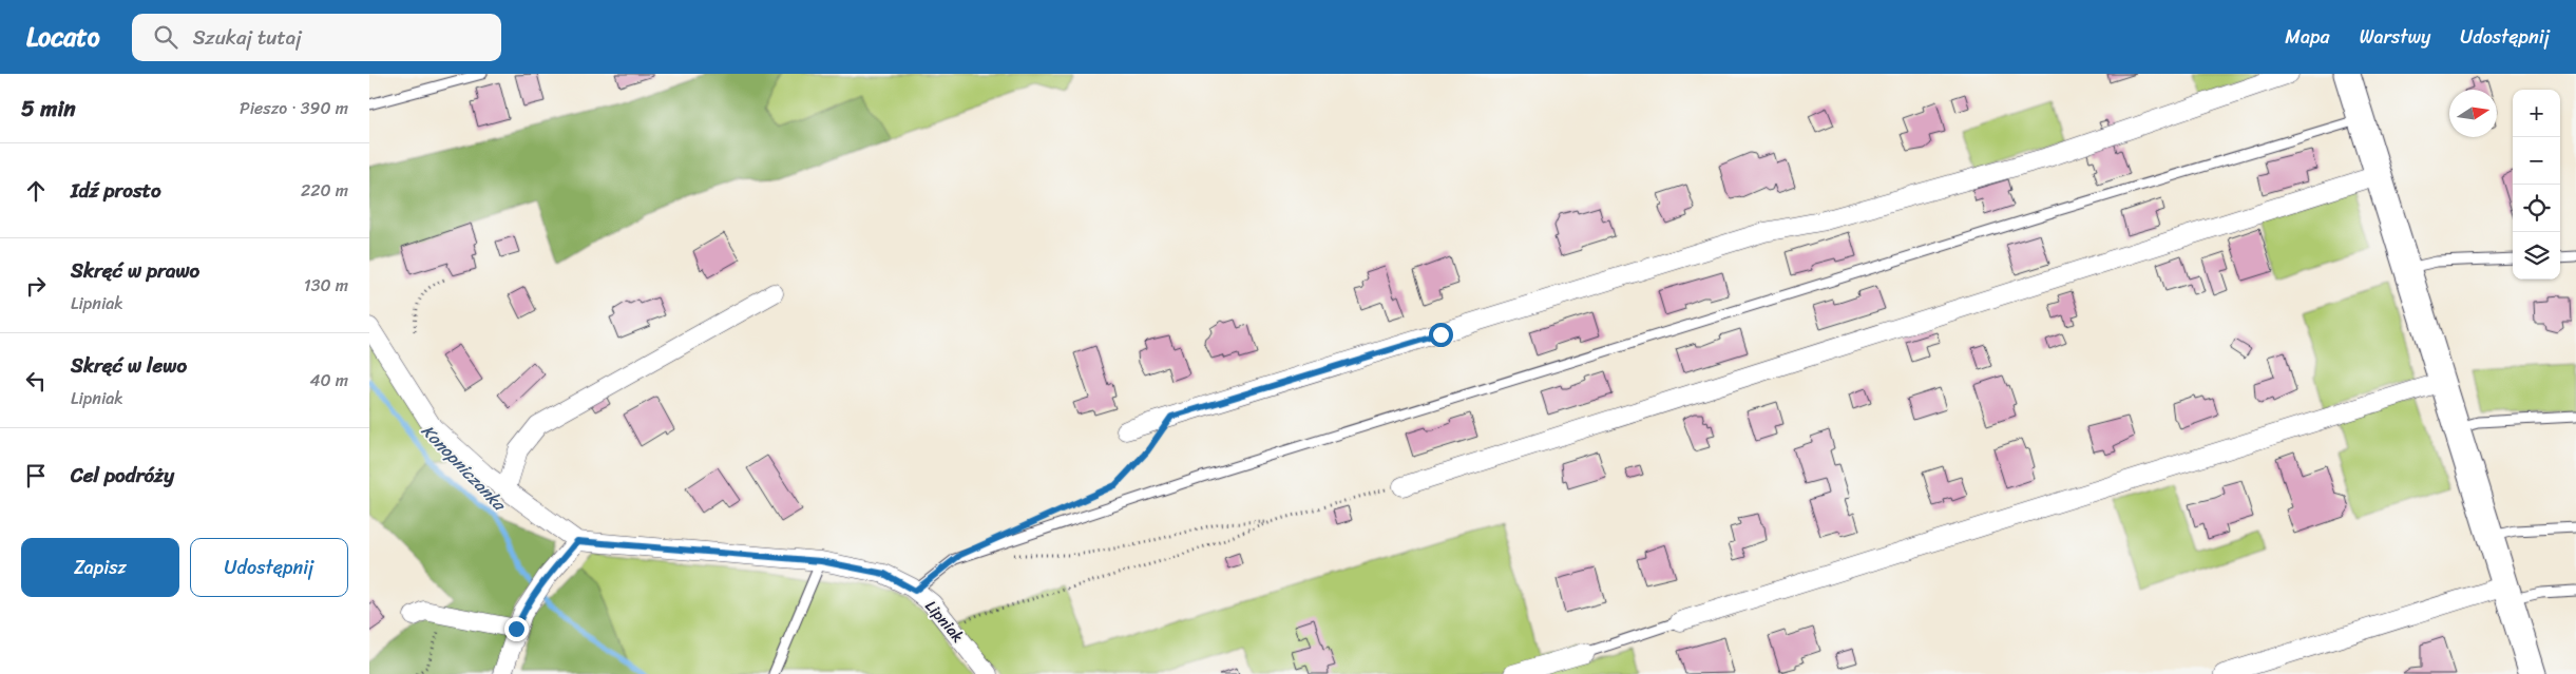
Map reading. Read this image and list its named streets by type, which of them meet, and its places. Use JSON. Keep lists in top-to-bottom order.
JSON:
{
  "streets": {
    "street": ["Lipniak"]
  },
  "water": ["Konopniczanka"],
  "north": "right",
  "page": {
    "header": "Locato",
    "search": "Szukaj tutaj",
    "nav": ["Mapa", "Warstwy", "Udostępnij"],
    "heading": ["5 min", "Pieszo · 390 m"],
    "map_buttons": ["+", "−"],
    "list": [
      ["Idź prosto", "220 m"],
      ["Skręć w prawo", "Lipniak", "130 m"],
      ["Skręć w lewo", "Lipniak", "40 m"],
      "Cel podróży"
    ],
    "buttons": ["Zapisz", "Udostępnij"]
  }
}
